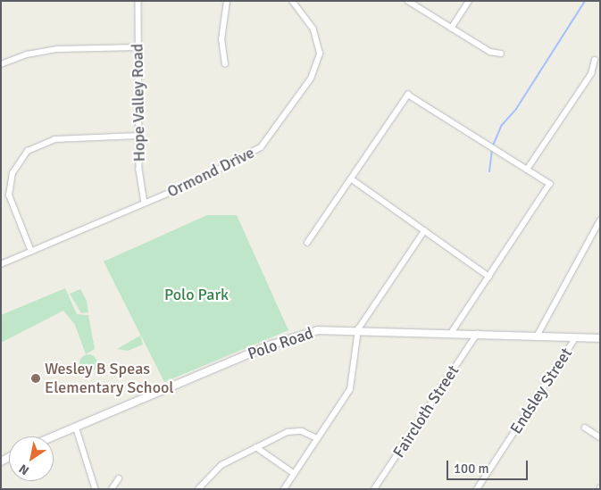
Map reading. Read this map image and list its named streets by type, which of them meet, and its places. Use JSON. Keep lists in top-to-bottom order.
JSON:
{
  "streets": {
    "main road": ["Polo Road"],
    "street": [
      "Hope Valley Road",
      "Ormond Drive",
      "Endsley Street",
      "Faircloth Street"
    ]
  },
  "crossings": [
    ["Hope Valley Road", "Ormond Drive"],
    ["Polo Road", "Endsley Street"],
    ["Polo Road", "Faircloth Street"]
  ],
  "parks": ["Polo Park"],
  "places": ["Wesley B Speas Elementary School"],
  "scale_bar": "100 m",
  "north": "bottom left"
}
